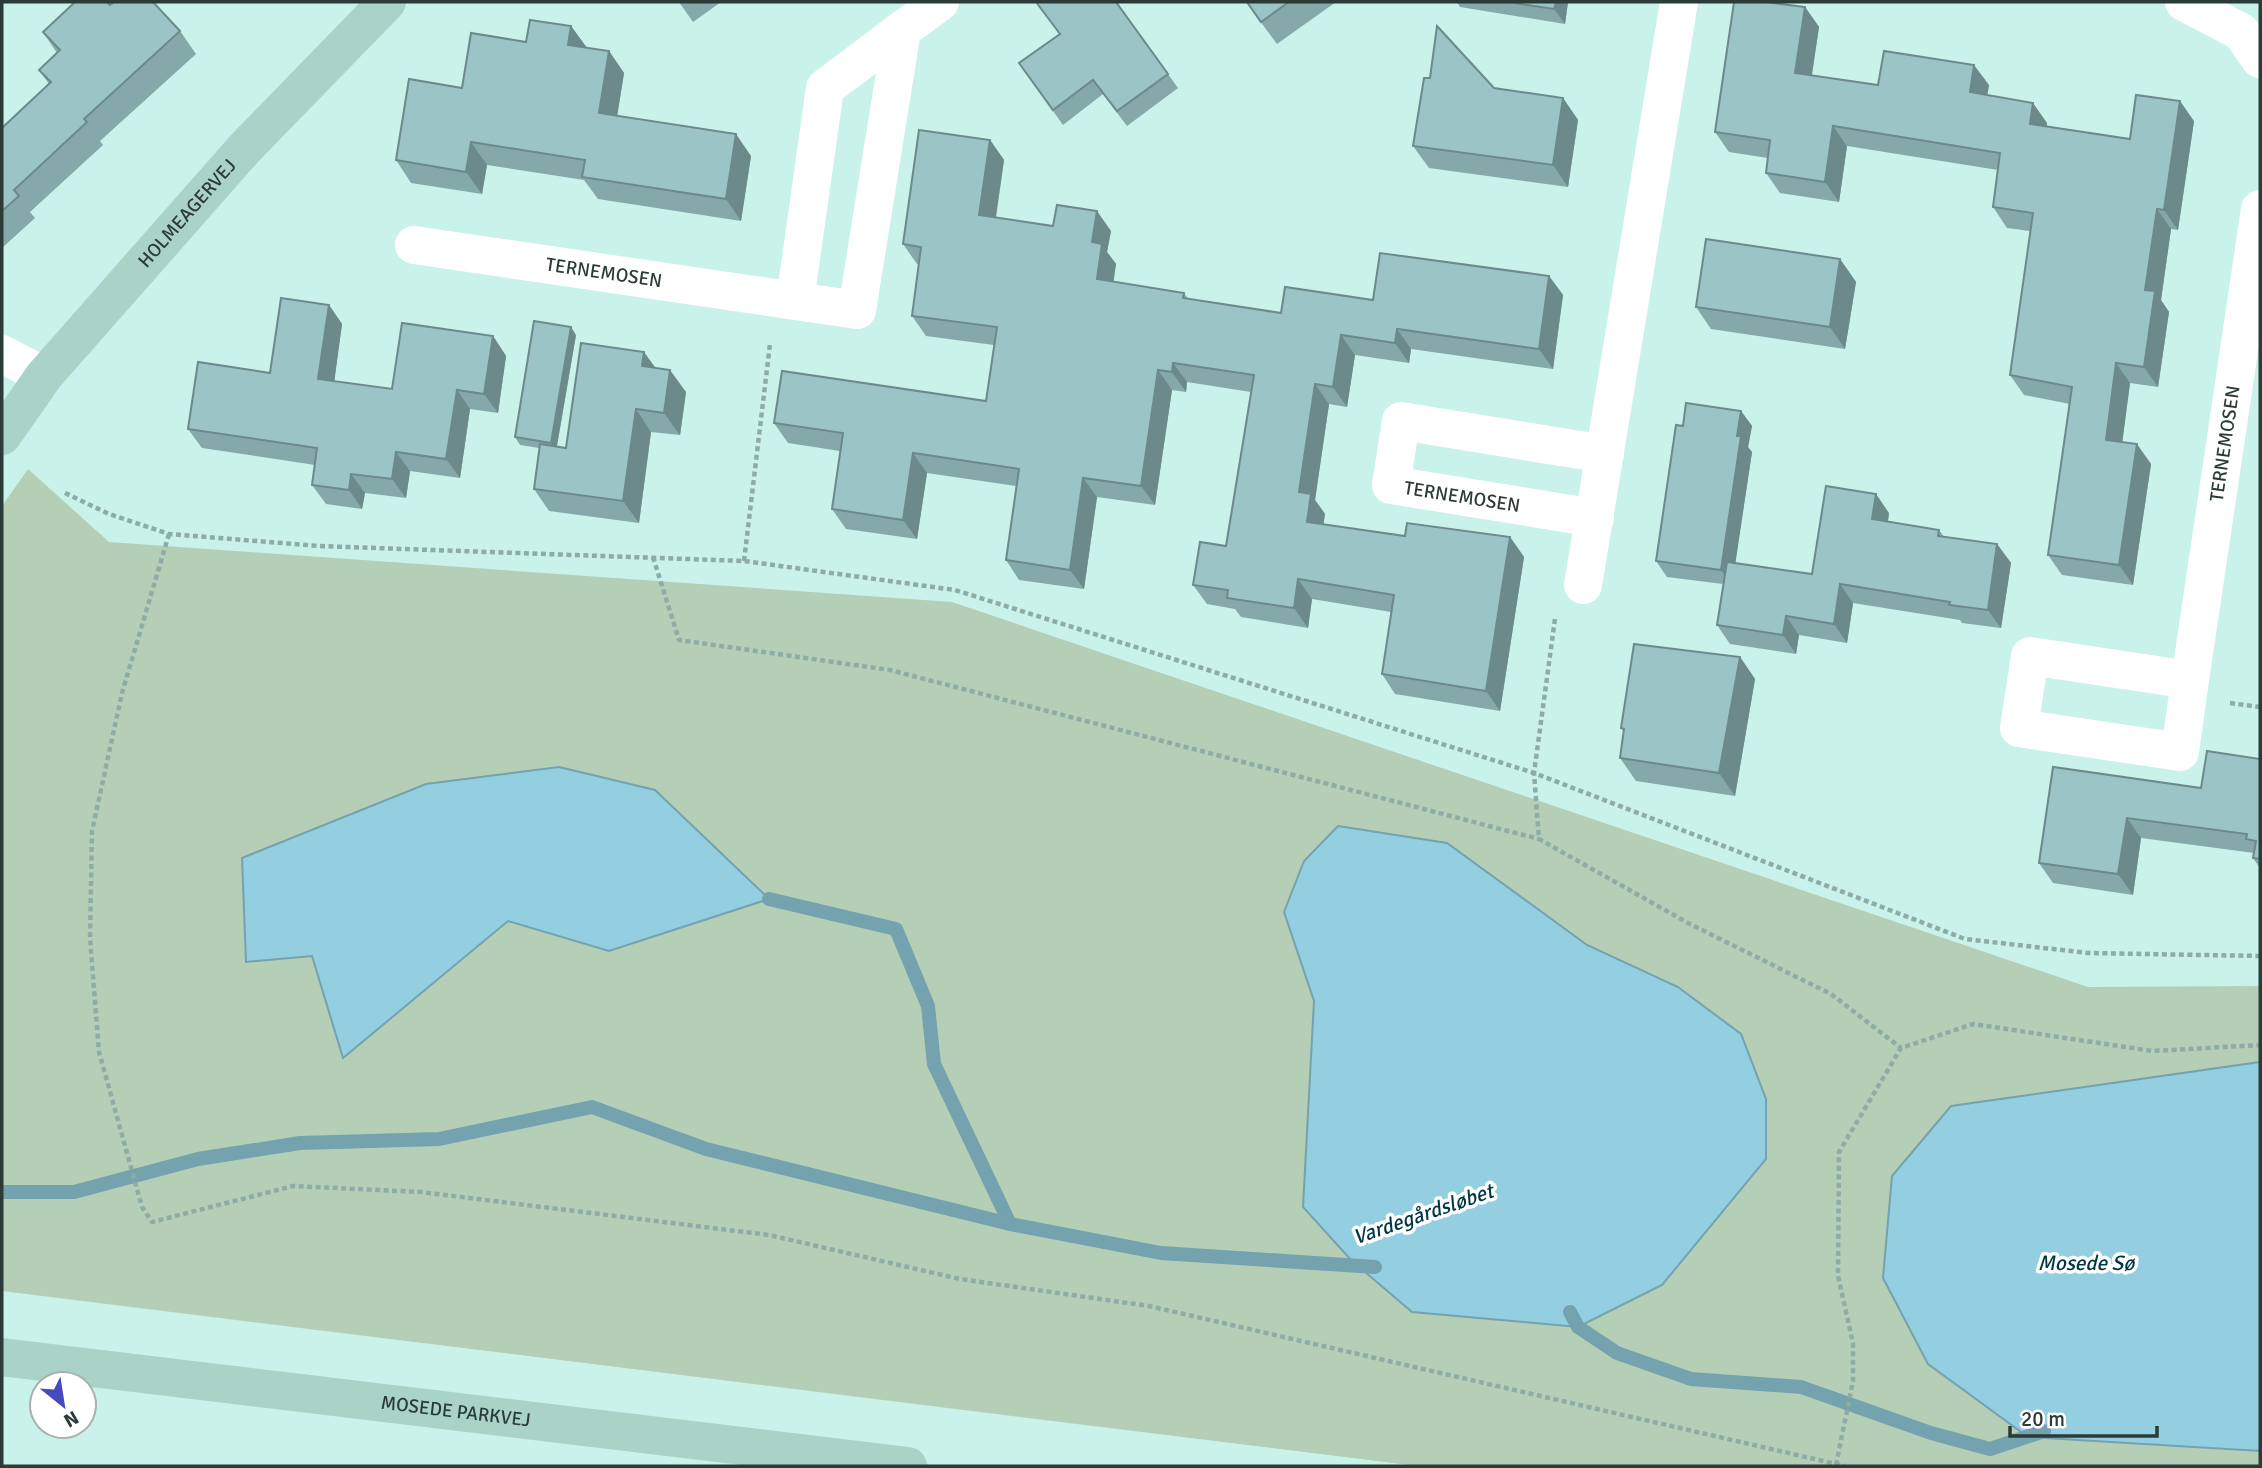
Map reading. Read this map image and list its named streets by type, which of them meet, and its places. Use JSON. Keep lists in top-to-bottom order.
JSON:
{
  "streets": {
    "street": ["HOLMEAGERVEJ", "TERNEMOSEN", "MOSEDE PARKVEJ"]
  },
  "water": ["Vardegårdsløbet", "Mosede Sø"],
  "scale_bar": "20 m",
  "north": "bottom right"
}
